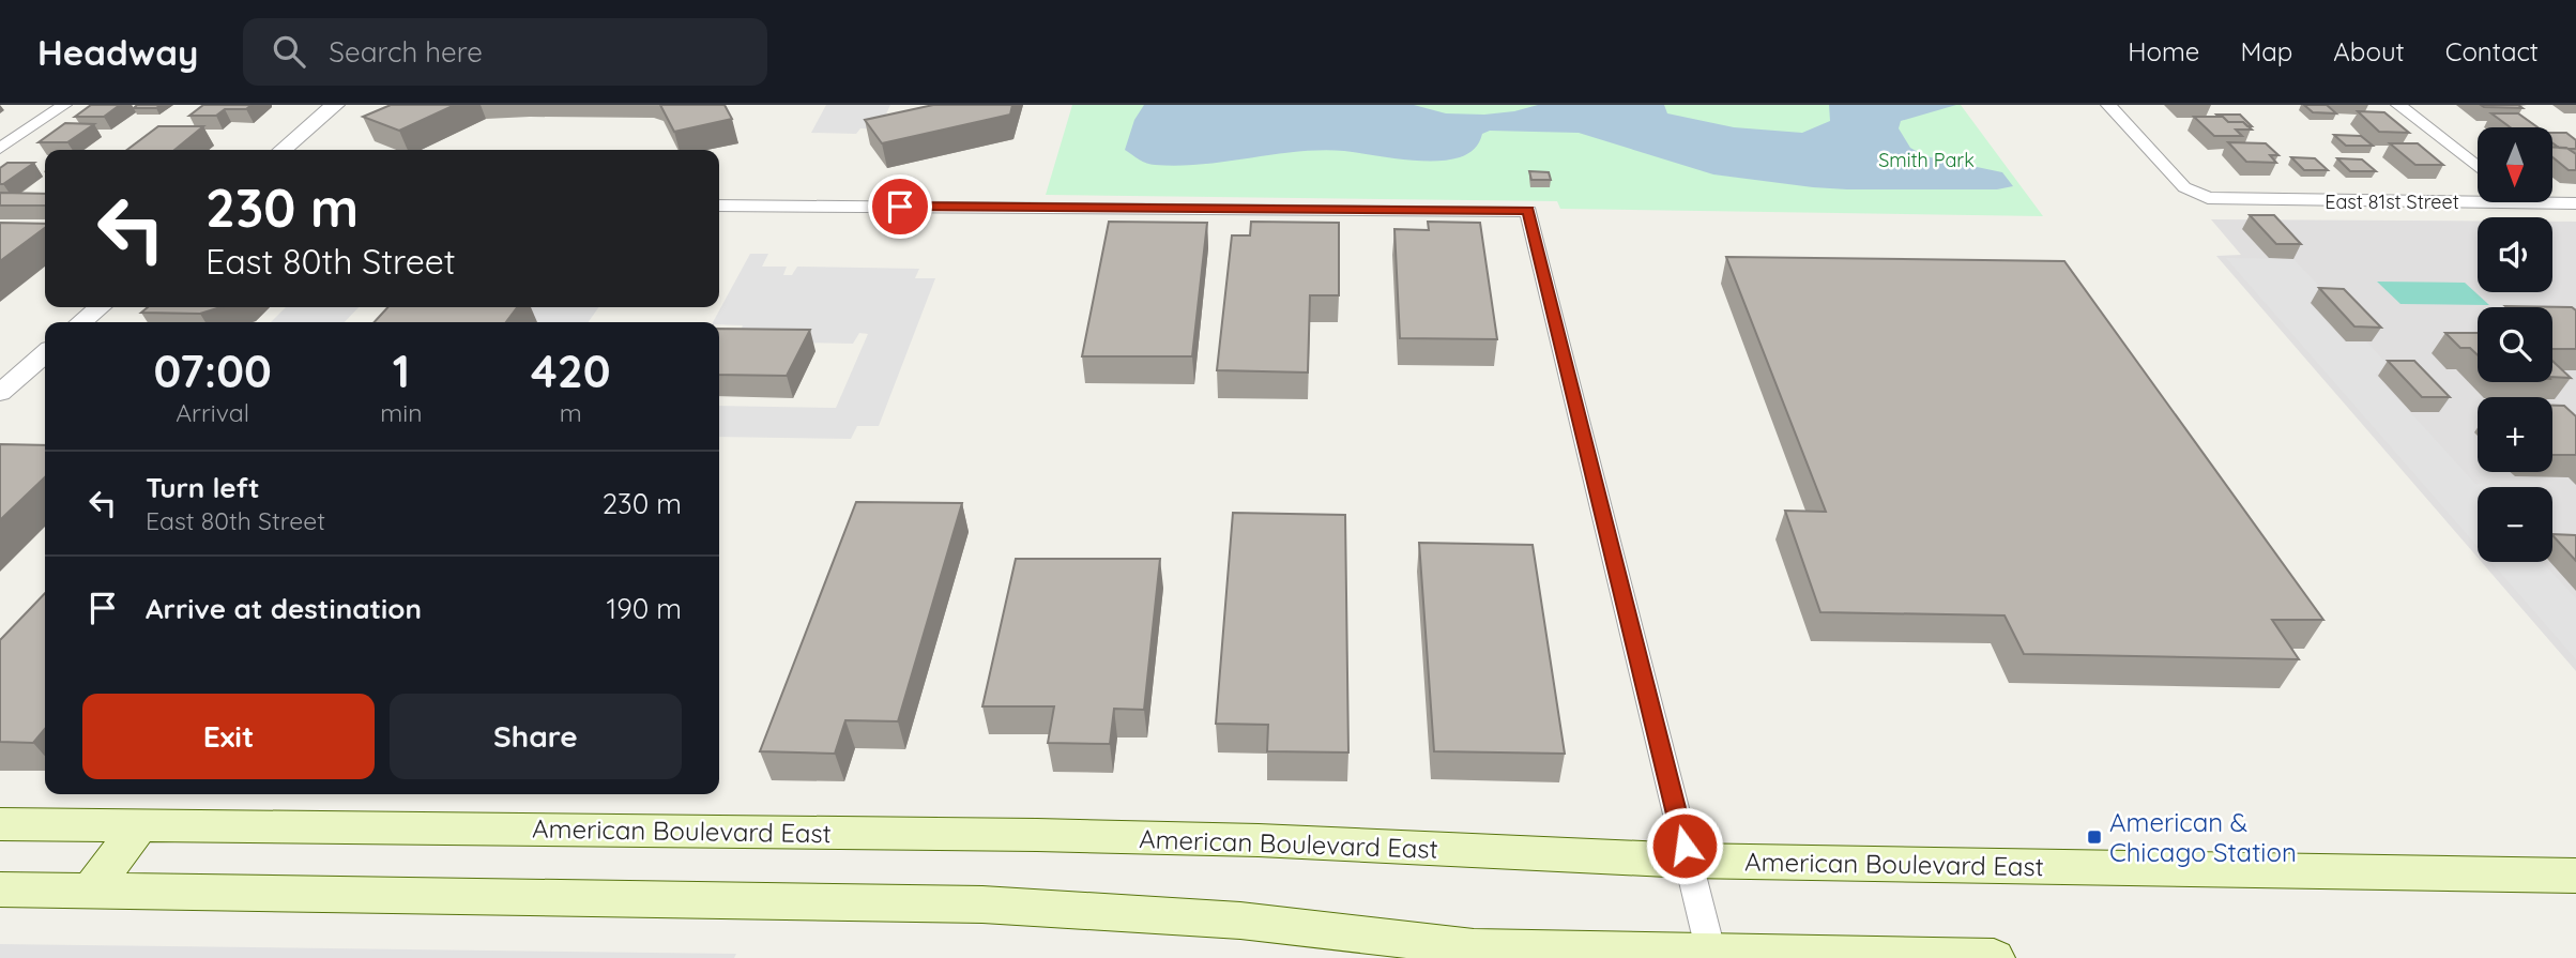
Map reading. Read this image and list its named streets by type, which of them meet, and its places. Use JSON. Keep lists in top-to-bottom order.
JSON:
{
  "streets": {
    "main road": ["American Boulevard East"],
    "street": ["East 81st Street"]
  },
  "parks": ["Smith Park"],
  "places": {
    "transit": ["American & Chicago Station"]
  },
  "north": "bottom",
  "page": {
    "header": "Headway",
    "search": "Search here",
    "nav": [
      "Home",
      "Map",
      "About",
      "Contact"
    ],
    "map_buttons": ["+", "−"],
    "turn": ["230 m", "East 80th Street"],
    "eta": [
      "07:00",
      "Arrival",
      "1",
      "min",
      "420",
      "m"
    ],
    "list": [
      {
        "name": "Turn left",
        "note": "East 80th Street",
        "value": "230 m"
      },
      {
        "name": "Arrive at destination",
        "value": "190 m"
      }
    ],
    "buttons": ["Exit", "Share"]
  }
}
